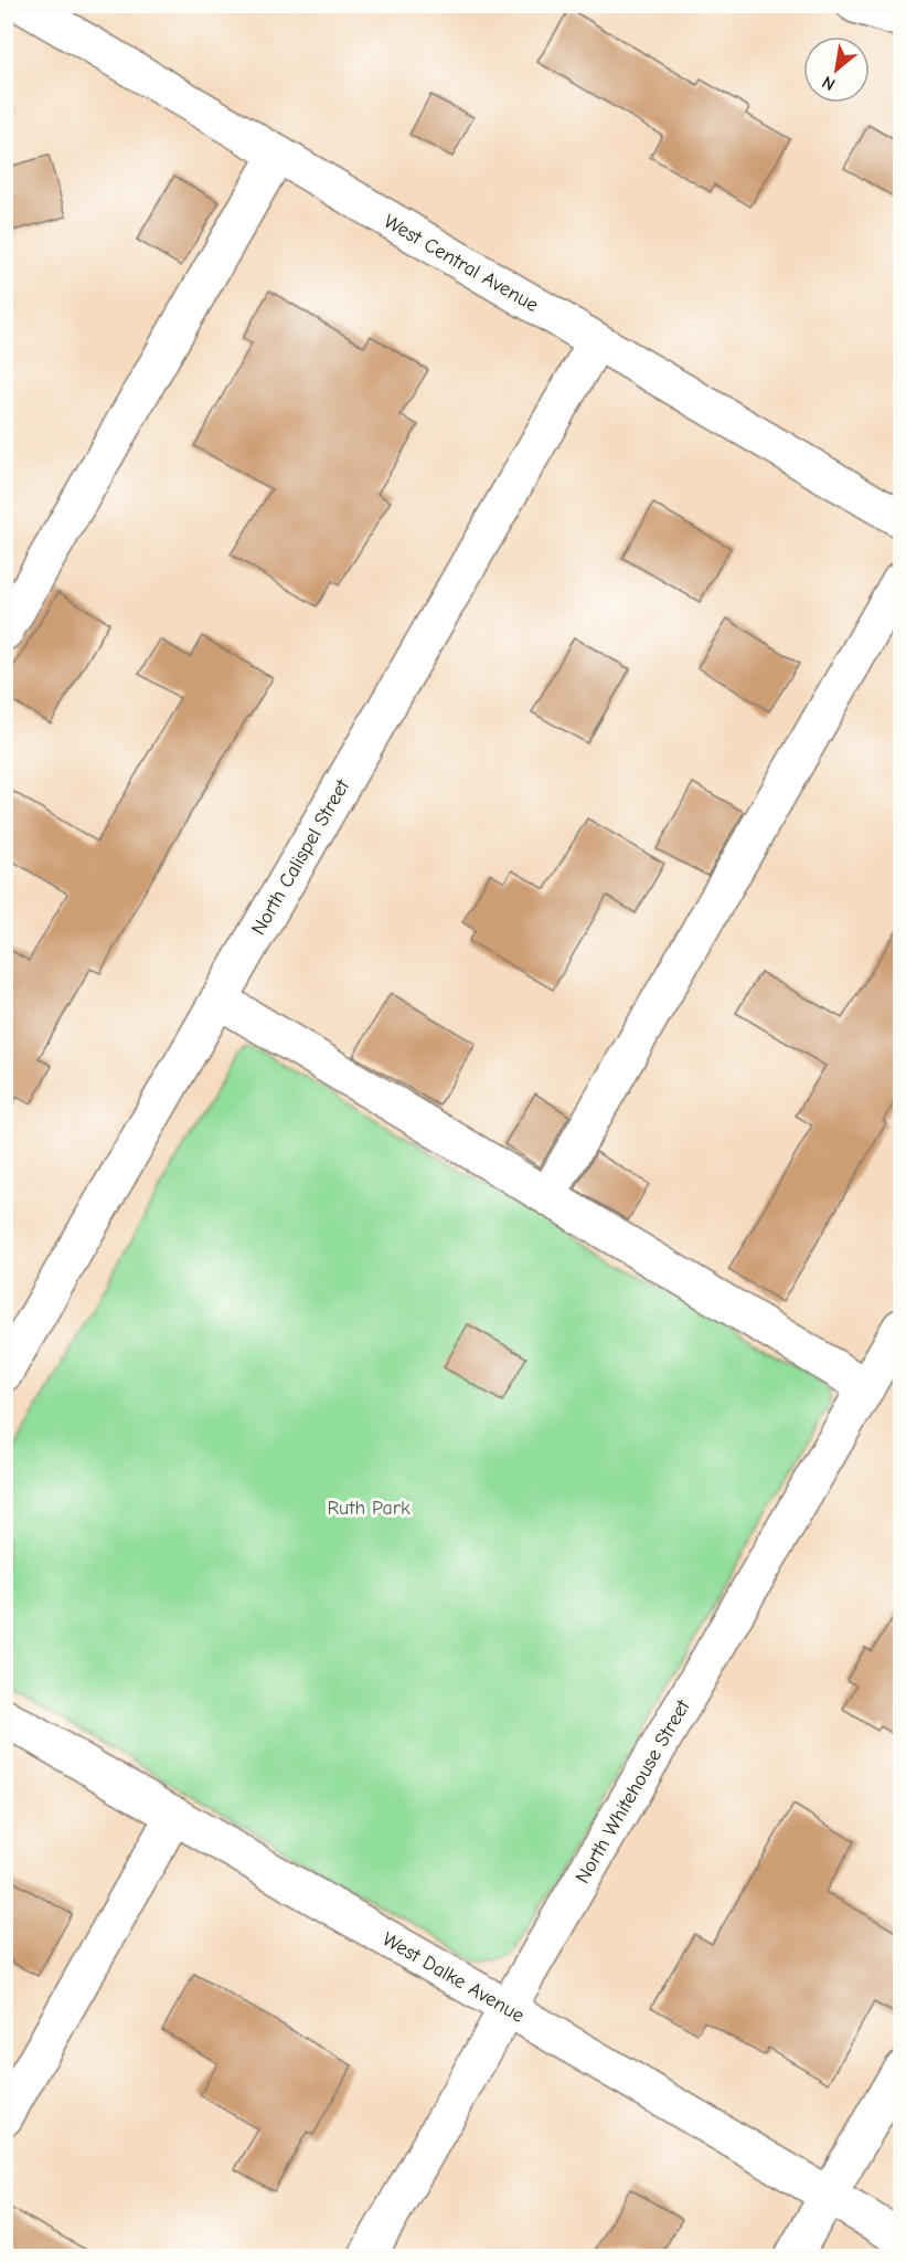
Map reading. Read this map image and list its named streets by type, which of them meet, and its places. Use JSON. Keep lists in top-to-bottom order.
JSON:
{
  "streets": {
    "street": [
      "West Central Avenue",
      "North Calispel Street",
      "North Whitehouse Street",
      "West Dalke Avenue"
    ]
  },
  "crossings": [
    ["West Central Avenue", "North Calispel Street"],
    ["North Whitehouse Street", "West Dalke Avenue"]
  ],
  "parks": ["Ruth Park"],
  "north": "bottom left"
}
